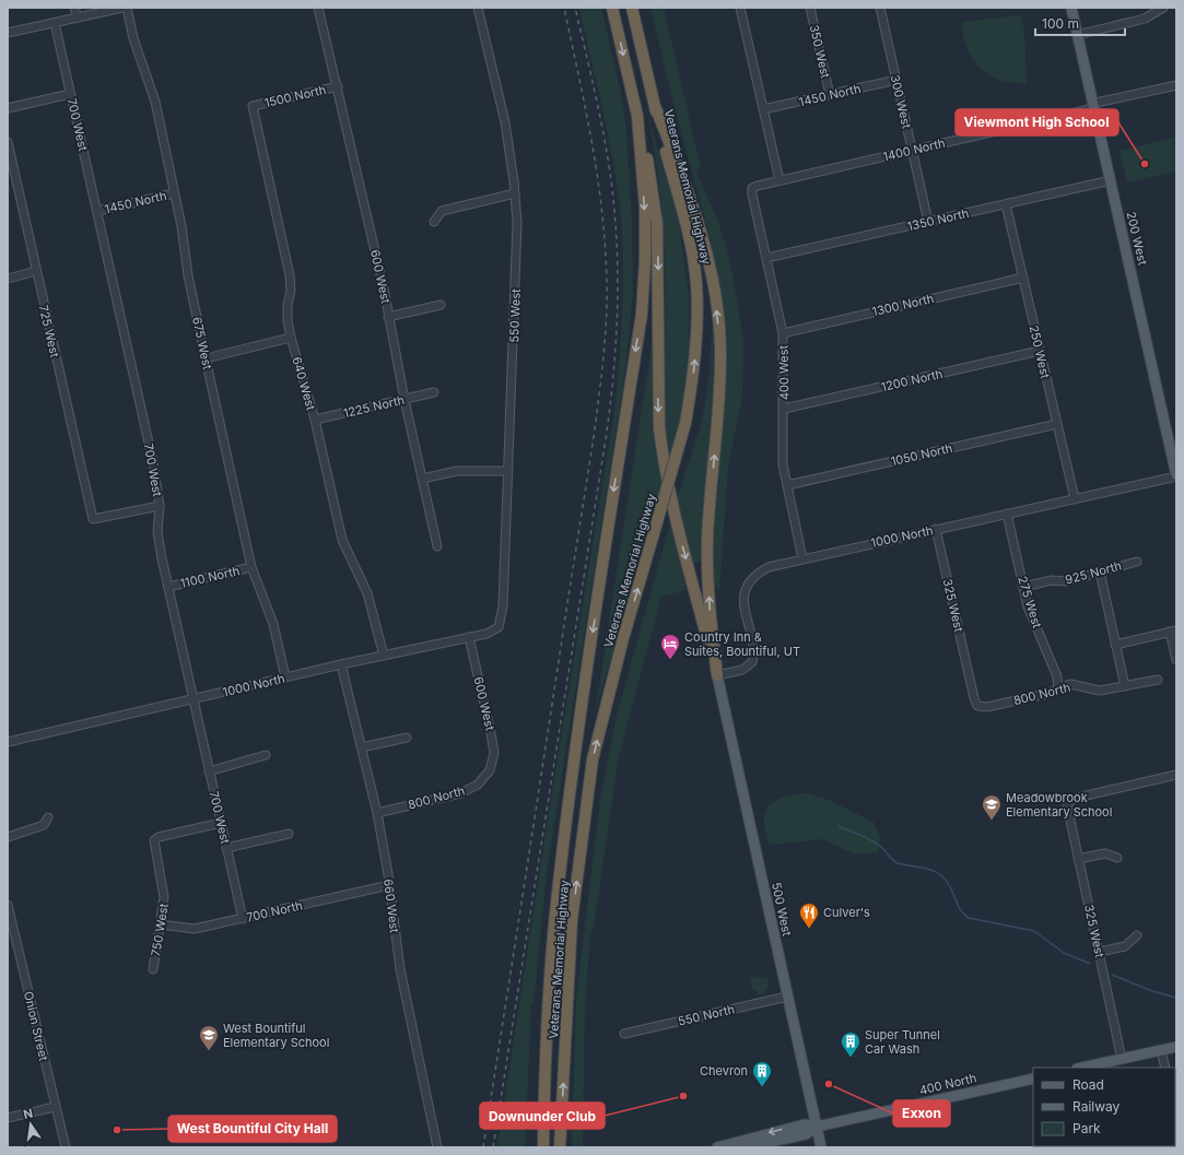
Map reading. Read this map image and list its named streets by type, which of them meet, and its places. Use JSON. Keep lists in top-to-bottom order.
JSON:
{
  "streets": {
    "highway": ["Veterans Memorial Highway"],
    "main road": ["200 West", "500 West", "400 North"],
    "street": [
      "350 West",
      "1450 North",
      "1500 North",
      "300 West",
      "700 West",
      "1400 North",
      "1350 North",
      "600 West",
      "1300 North",
      "550 West",
      "725 West",
      "675 West",
      "250 West",
      "400 West",
      "1200 North",
      "640 West",
      "1225 North",
      "1050 North",
      "1000 North",
      "925 North",
      "1100 North",
      "275 West",
      "325 West",
      "800 North",
      "660 West",
      "700 North",
      "750 West",
      "550 North",
      "Onion Street"
    ]
  },
  "crossings": [
    ["350 West", "1450 North"],
    ["1450 North", "300 West"],
    ["1450 North", "700 West"],
    ["1450 North", "675 West"],
    ["1500 North", "600 West"],
    ["1500 North", "640 West"],
    ["300 West", "1400 North"],
    ["300 West", "1350 North"],
    ["700 West", "725 West"],
    ["700 West", "1000 North"],
    ["700 West", "1100 North"],
    ["700 West", "700 North"],
    ["700 West", "750 West"],
    ["1400 North", "200 West"],
    ["1400 North", "400 West"],
    ["1350 North", "200 West"],
    ["1350 North", "250 West"],
    ["1350 North", "400 West"],
    ["200 West", "1000 North"],
    ["600 West", "1225 North"],
    ["600 West", "1000 North"],
    ["600 West", "800 North"],
    ["1300 North", "250 West"],
    ["1300 North", "400 West"],
    ["550 West", "1000 North"],
    ["675 West", "1000 North"],
    ["675 West", "1100 North"],
    ["250 West", "1200 North"],
    ["250 West", "1050 North"],
    ["250 West", "1000 North"],
    ["400 West", "1200 North"],
    ["400 West", "1050 North"],
    ["400 West", "1000 North"],
    ["640 West", "1225 North"],
    ["640 West", "1000 North"],
    ["1000 North", "275 West"],
    ["1000 North", "325 West"],
    ["1000 North", "660 West"],
    ["1000 North", "500 West"],
    ["925 North", "275 West"],
    ["275 West", "800 North"],
    ["325 West", "800 North"],
    ["800 North", "660 West"],
    ["660 West", "700 North"],
    ["500 West", "550 North"],
    ["500 West", "400 North"],
    ["700 North", "750 West"]
  ],
  "places": {
    "other": [
      "Viewmont High School",
      "Exxon",
      "Downunder Club",
      "West Bountiful City Hall"
    ],
    "hotel": ["Country Inn & Suites, Bountiful, UT"],
    "school or university": ["Meadowbrook Elementary School", "West Bountiful Elementary School"],
    "restaurant": ["Culver's"],
    "building": ["Super Tunnel Car Wash", "Chevron"]
  },
  "legend": ["Road", "Railway", "Park"],
  "scale_bar": "100 m",
  "north": "top"
}
